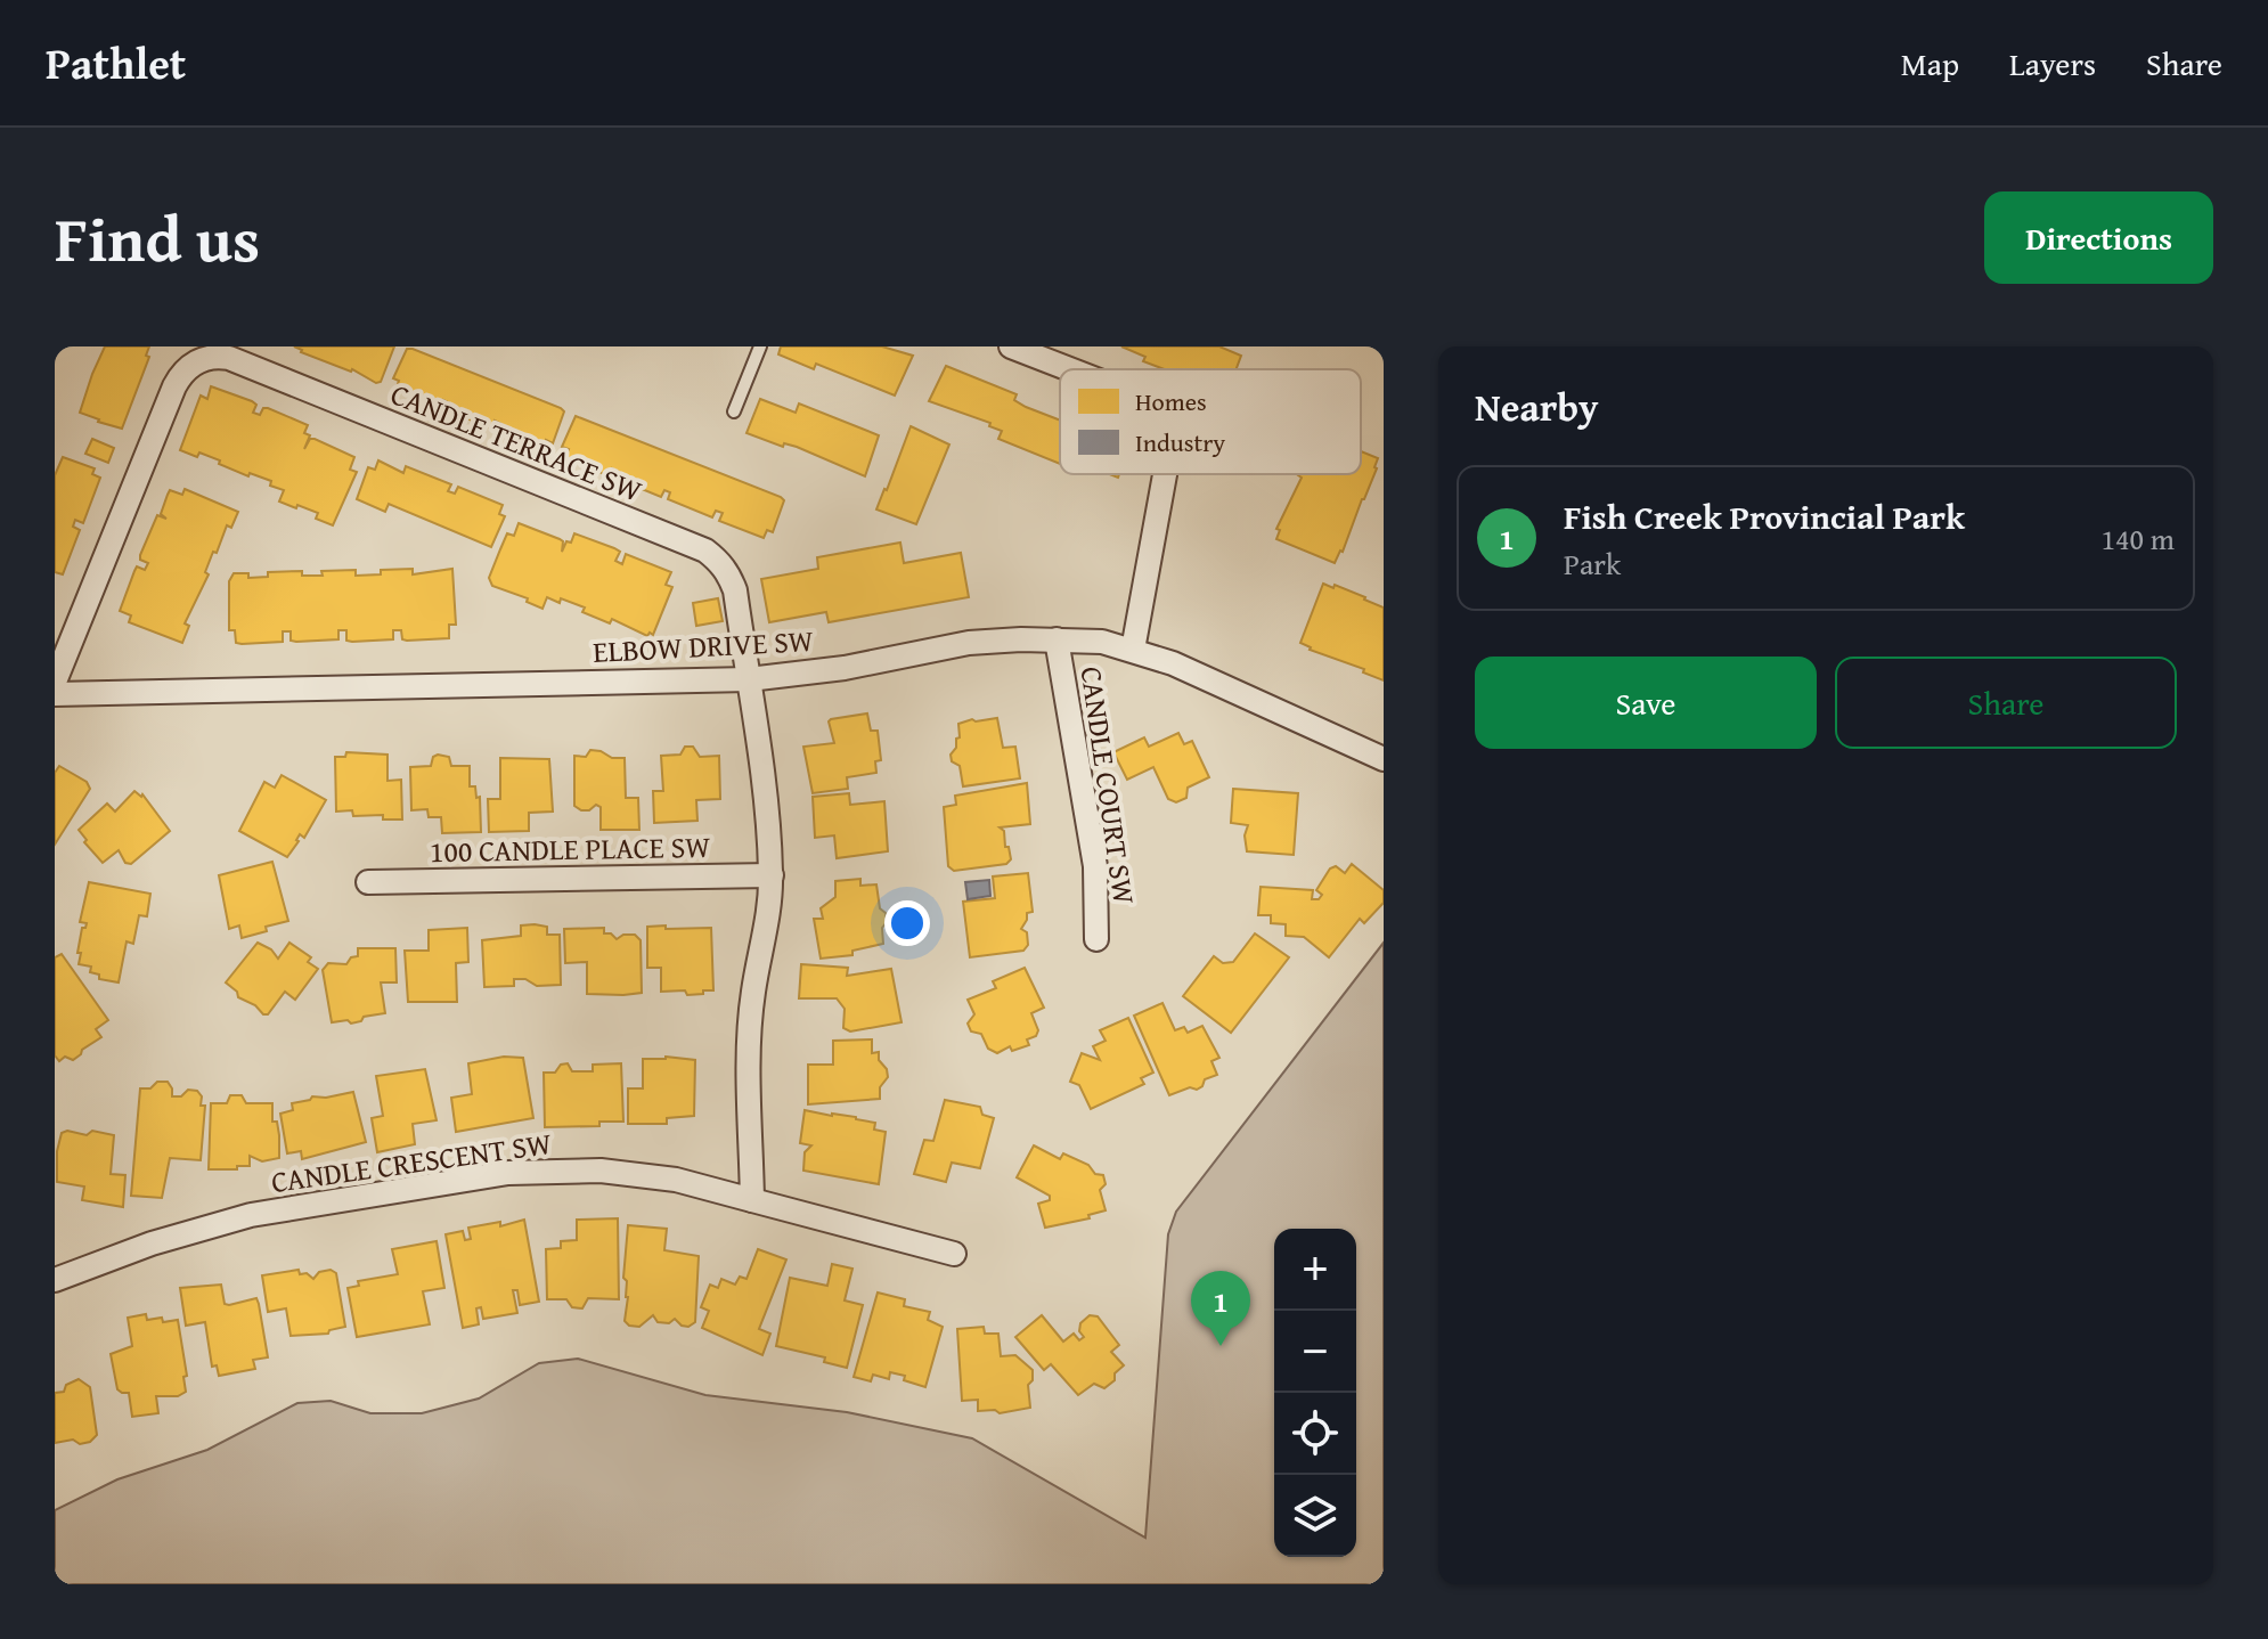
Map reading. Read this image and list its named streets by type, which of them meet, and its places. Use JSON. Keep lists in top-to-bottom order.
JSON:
{
  "streets": {
    "street": [
      "CANDLE TERRACE SW",
      "ELBOW DRIVE SW",
      "CANDLE COURT SW",
      "100 CANDLE PLACE SW",
      "CANDLE CRESCENT SW"
    ]
  },
  "crossings": [
    ["CANDLE TERRACE SW", "ELBOW DRIVE SW"],
    ["ELBOW DRIVE SW", "CANDLE COURT SW"]
  ],
  "legend": ["Homes", "Industry"],
  "page": {
    "header": "Pathlet",
    "nav": ["Map", "Layers", "Share"],
    "title": "Find us",
    "buttons": [
      "Directions",
      ["Save", "Share"]
    ],
    "heading": "Nearby",
    "list": [
      {
        "mark": "1",
        "name": "Fish Creek Provincial Park",
        "note": "Park",
        "value": "140 m"
      }
    ],
    "map_buttons": ["+", "−"],
    "pins": "1"
  }
}
